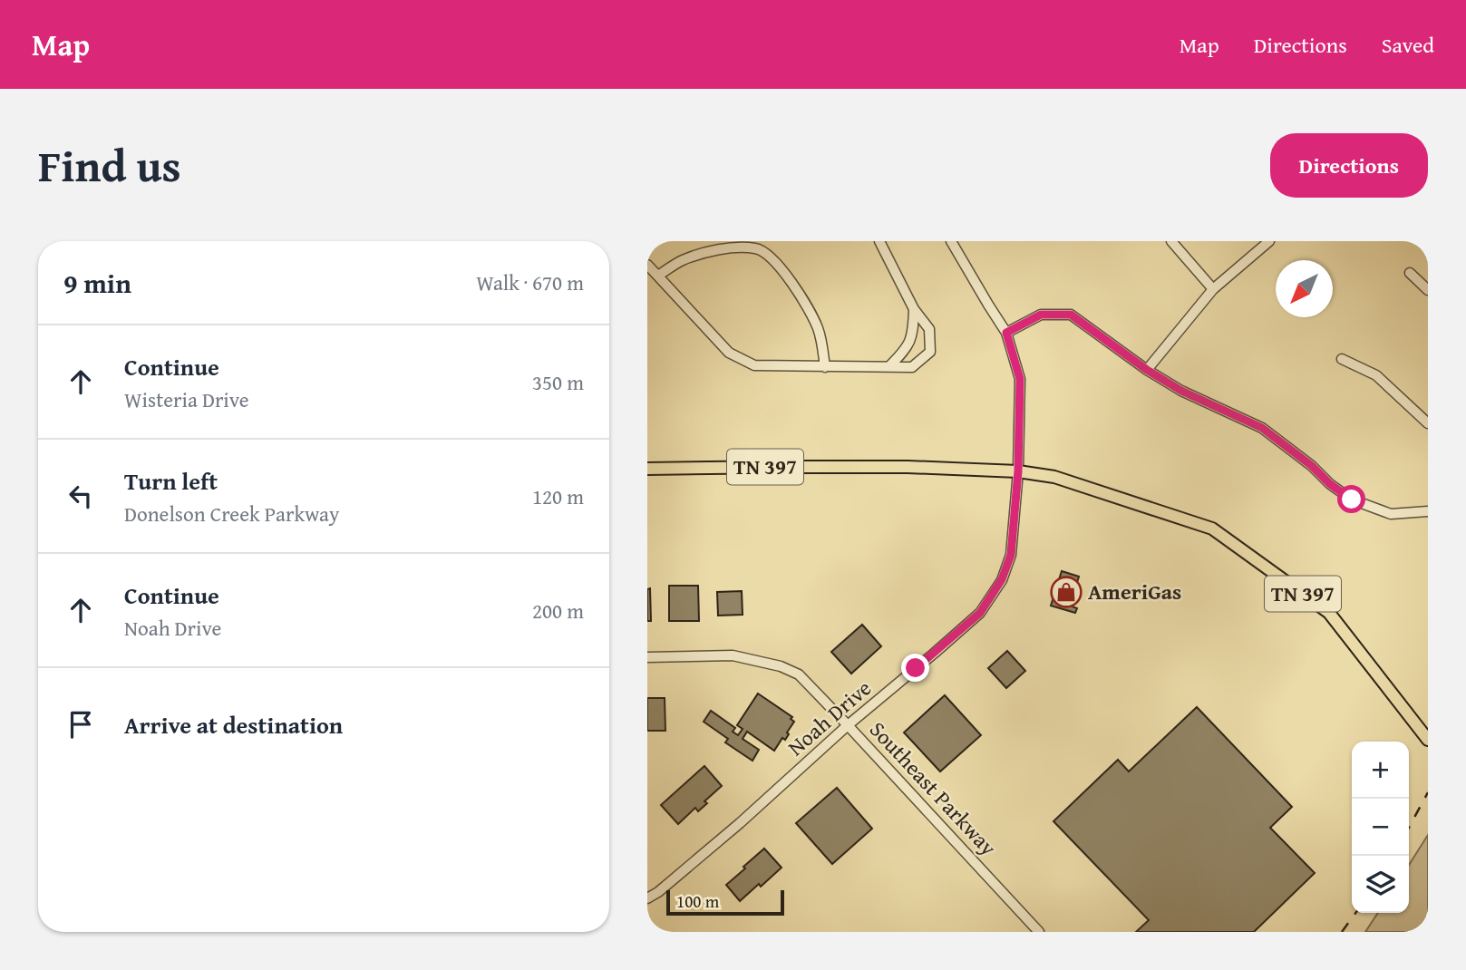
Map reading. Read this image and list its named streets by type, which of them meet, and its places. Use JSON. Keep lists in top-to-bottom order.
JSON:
{
  "streets": {
    "main road": ["TN 397"],
    "street": ["Noah Drive", "Southeast Parkway"]
  },
  "crossings": [
    ["TN 397", "Noah Drive"],
    ["Noah Drive", "Southeast Parkway"]
  ],
  "places": {
    "shop": ["AmeriGas"]
  },
  "scale_bar": "100 m",
  "north": "bottom left",
  "page": {
    "header": "Map",
    "nav": ["Map", "Directions", "Saved"],
    "title": "Find us",
    "buttons": "Directions",
    "heading": ["9 min", "Walk · 670 m"],
    "list": [
      ["Continue", "Wisteria Drive", "350 m"],
      ["Turn left", "Donelson Creek Parkway", "120 m"],
      ["Continue", "Noah Drive", "200 m"],
      "Arrive at destination"
    ],
    "map_buttons": ["+", "−"],
    "scale": "100 m"
  }
}
